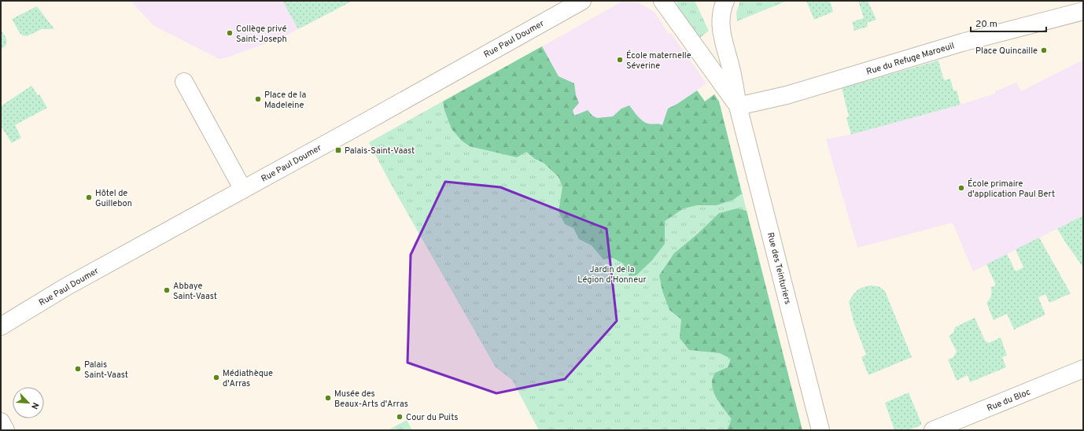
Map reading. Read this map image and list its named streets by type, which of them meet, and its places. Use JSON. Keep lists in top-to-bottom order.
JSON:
{
  "streets": {
    "street": [
      "Rue Paul Doumer",
      "Rue du Refuge Maroeuil",
      "Rue des Teinturiers",
      "Rue du Bloc"
    ]
  },
  "crossings": [
    ["Rue du Refuge Maroeuil", "Rue des Teinturiers"]
  ],
  "parks": ["Jardin de la Légion d'Honneur"],
  "places": {
    "other": [
      "Collège privé Saint-Joseph",
      "Place Quincaille",
      "École maternelle Séverine",
      "Place de la Madeleine",
      "École primaire d'application Paul Bert",
      "Hôtel de Guillebon",
      "Abbaye Saint-Vaast",
      "Palais Saint-Vaast",
      "Médiathèque d'Arras",
      "Musée des Beaux-Arts d'Arras",
      "Cour du Puits"
    ],
    "transit": ["Palais-Saint-Vaast"]
  },
  "scale_bar": "20 m",
  "north": "bottom right"
}
